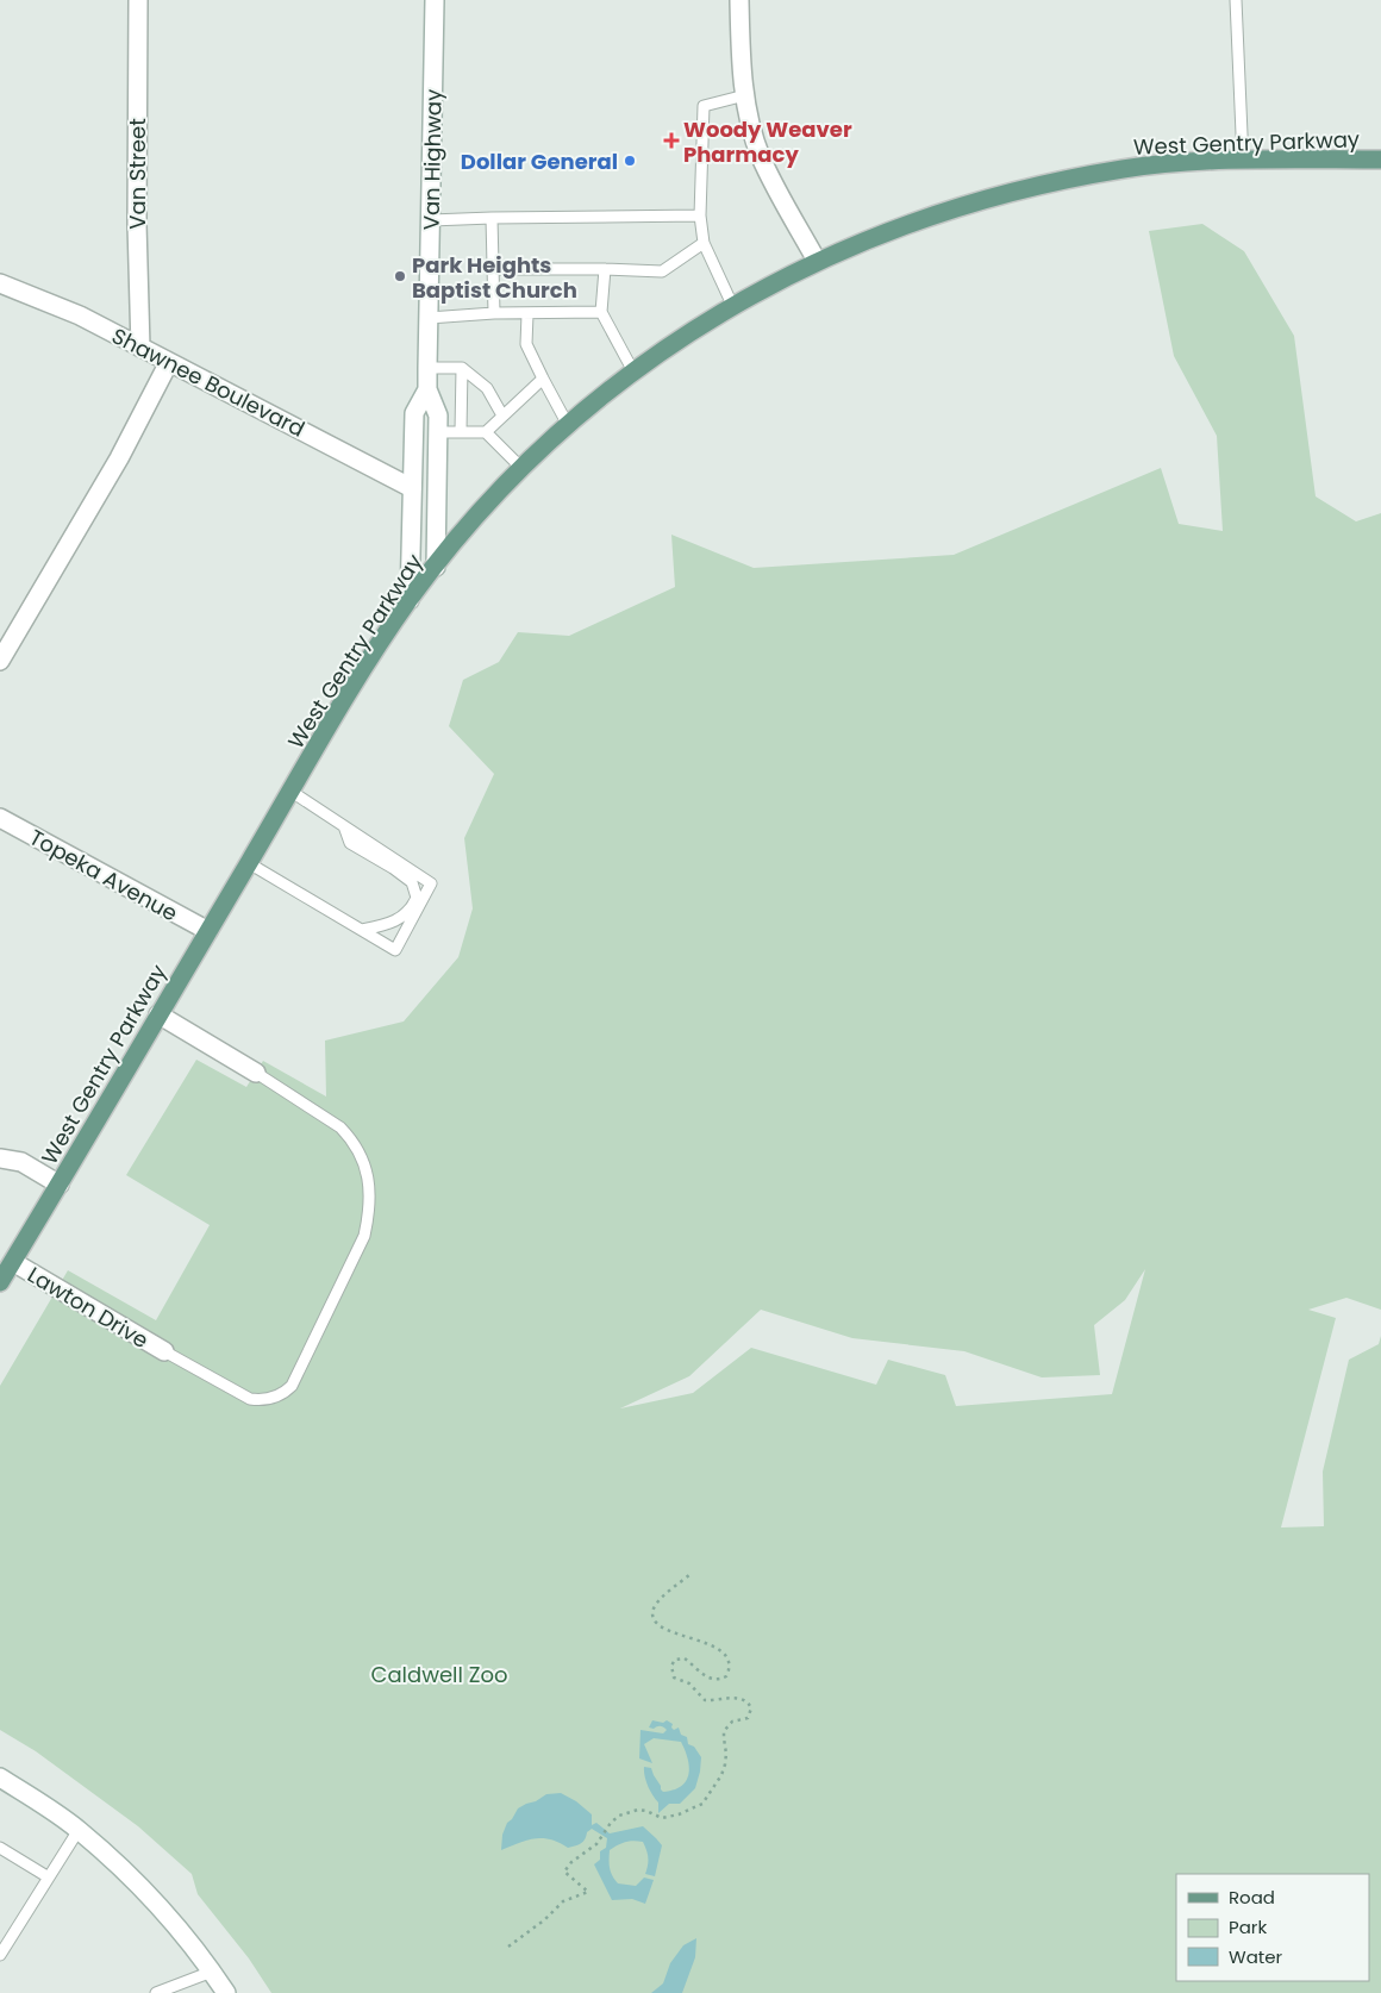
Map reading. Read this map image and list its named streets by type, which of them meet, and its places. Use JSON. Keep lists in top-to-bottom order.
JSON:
{
  "streets": {
    "main road": ["West Gentry Parkway"],
    "street": [
      "Van Highway",
      "Van Street",
      "Shawnee Boulevard",
      "Topeka Avenue",
      "Lawton Drive"
    ]
  },
  "crossings": [
    ["West Gentry Parkway", "Van Highway"],
    ["West Gentry Parkway", "Topeka Avenue"],
    ["West Gentry Parkway", "Lawton Drive"],
    ["Van Highway", "Shawnee Boulevard"],
    ["Van Street", "Shawnee Boulevard"]
  ],
  "parks": ["Caldwell Zoo"],
  "places": {
    "health": ["Woody Weaver Pharmacy"],
    "other": ["Dollar General", "Park Heights Baptist Church"]
  },
  "legend": ["Road", "Park", "Water"]
}
